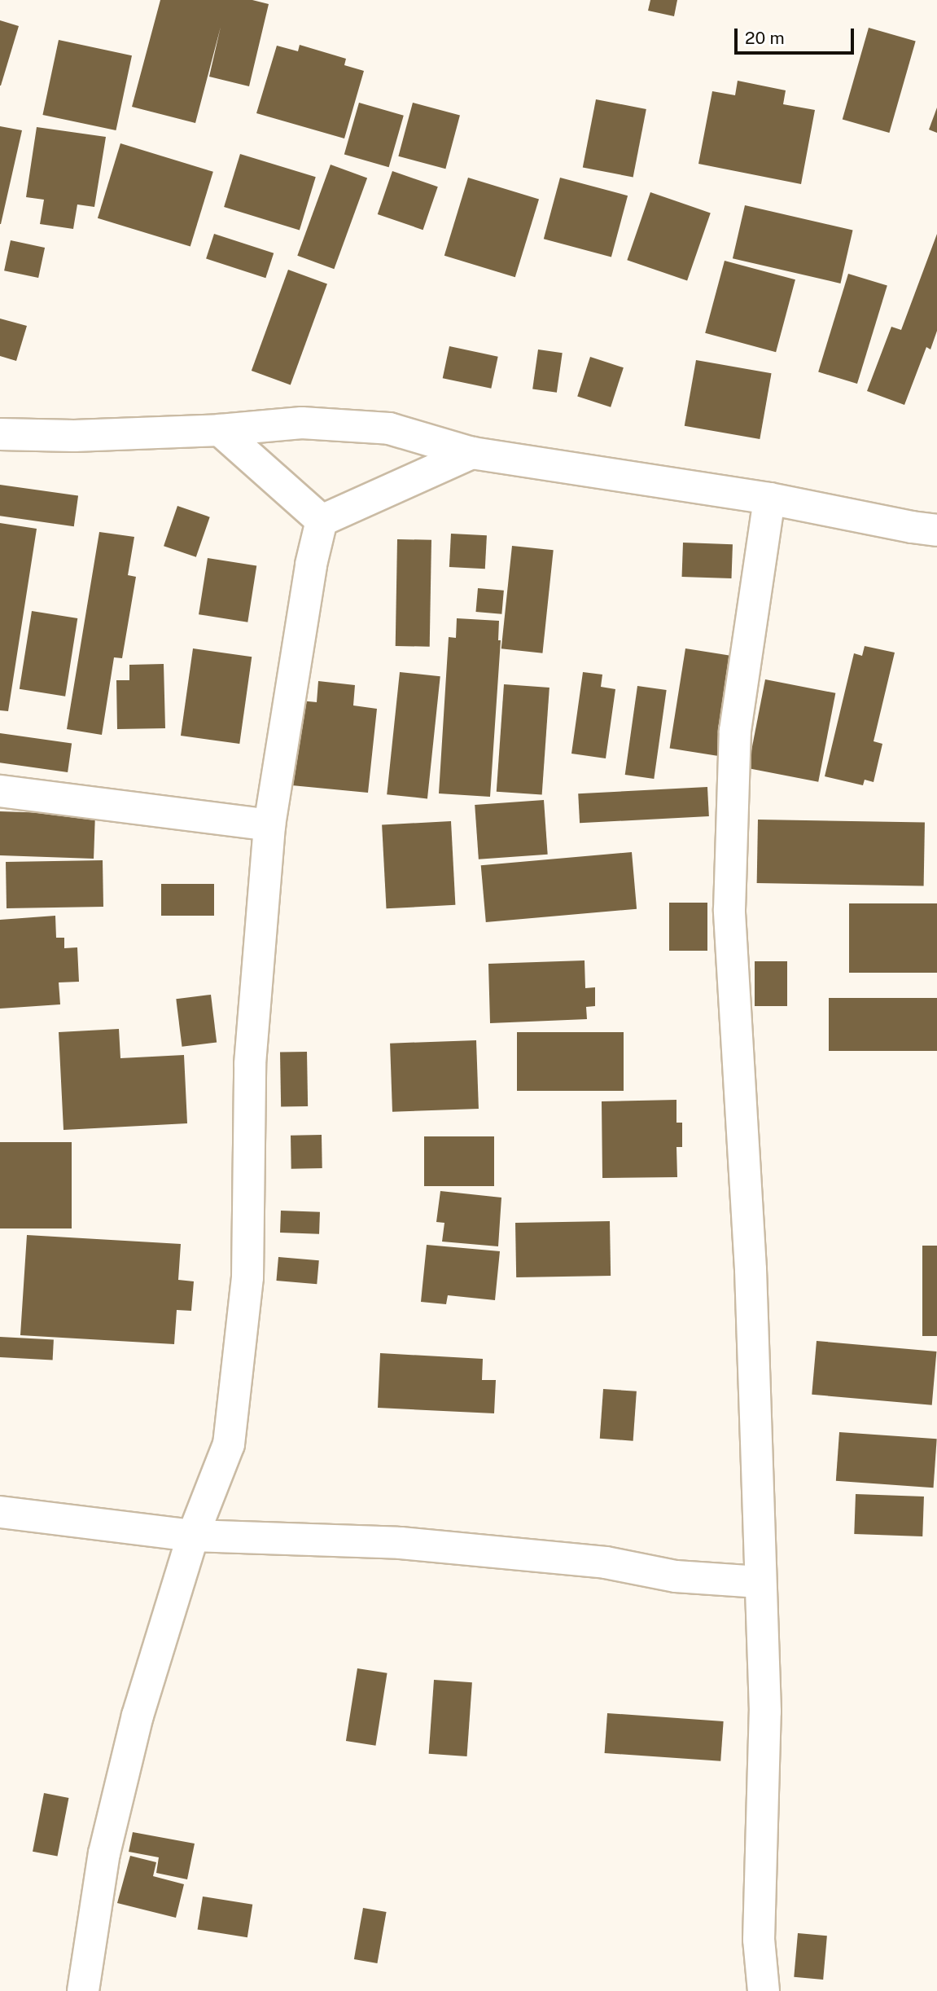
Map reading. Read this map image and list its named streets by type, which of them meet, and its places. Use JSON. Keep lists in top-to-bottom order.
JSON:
{
  "scale_bar": "20 m"
}
